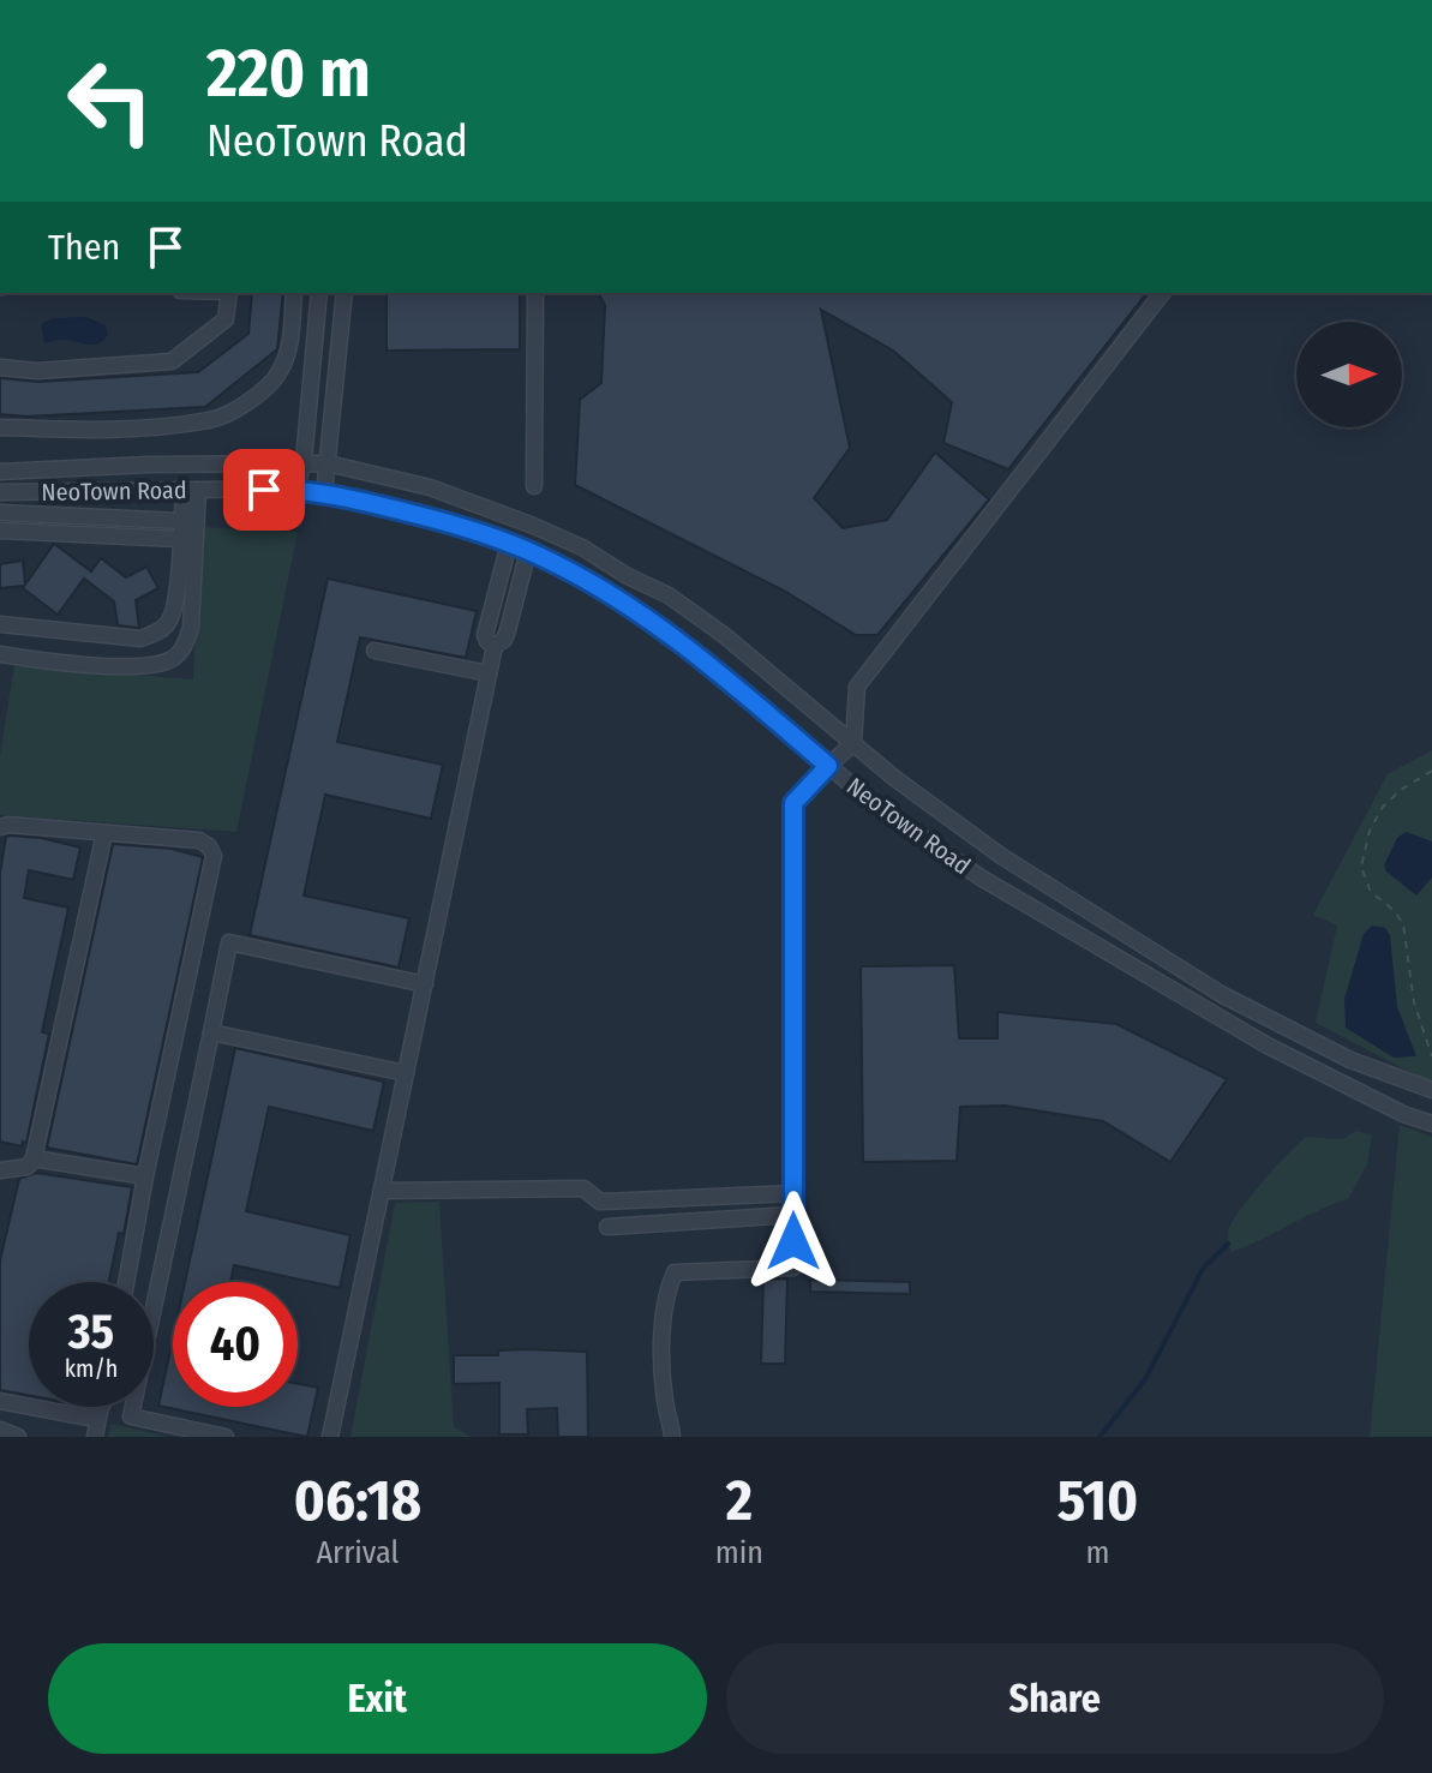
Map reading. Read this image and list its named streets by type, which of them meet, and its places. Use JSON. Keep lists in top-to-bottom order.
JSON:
{
  "streets": {
    "street": ["NeoTown Road"]
  },
  "north": "right",
  "page": {
    "turn": ["220 m", "NeoTown Road"],
    "then": "Then",
    "speed": "35 km/h",
    "limit": "40",
    "eta": [
      "06:18",
      "Arrival",
      "2",
      "min",
      "510",
      "m"
    ],
    "buttons": ["Exit", "Share"]
  }
}
